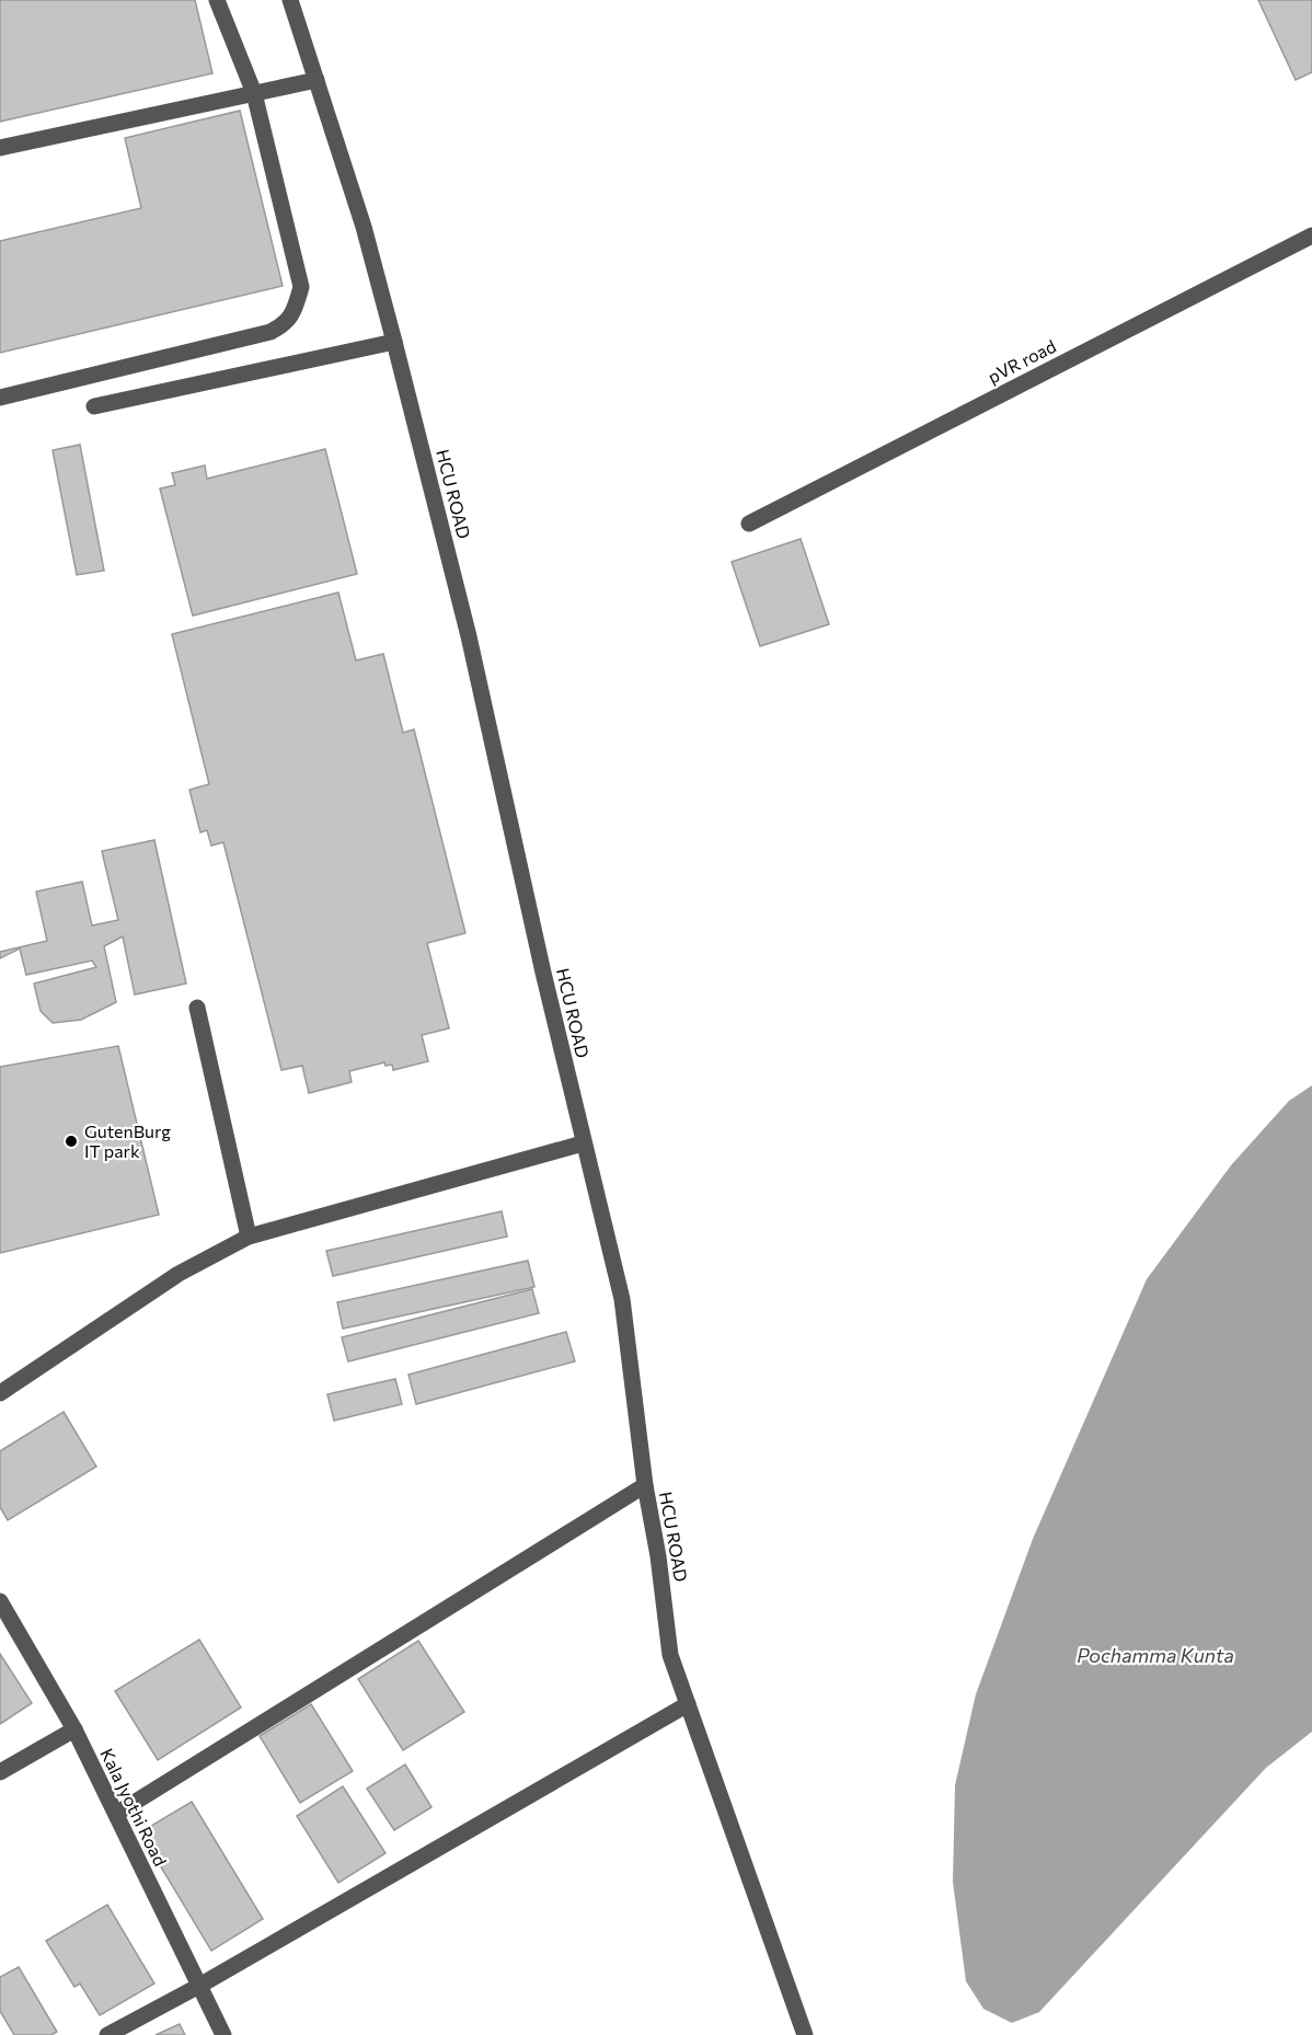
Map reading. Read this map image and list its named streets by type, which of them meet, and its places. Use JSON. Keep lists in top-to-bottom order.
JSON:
{
  "streets": {
    "street": ["pVR road", "HCU ROAD", "Kala Jyothi Road"]
  },
  "water": ["Pochamma Kunta"],
  "places": ["GutenBurg IT park"]
}
